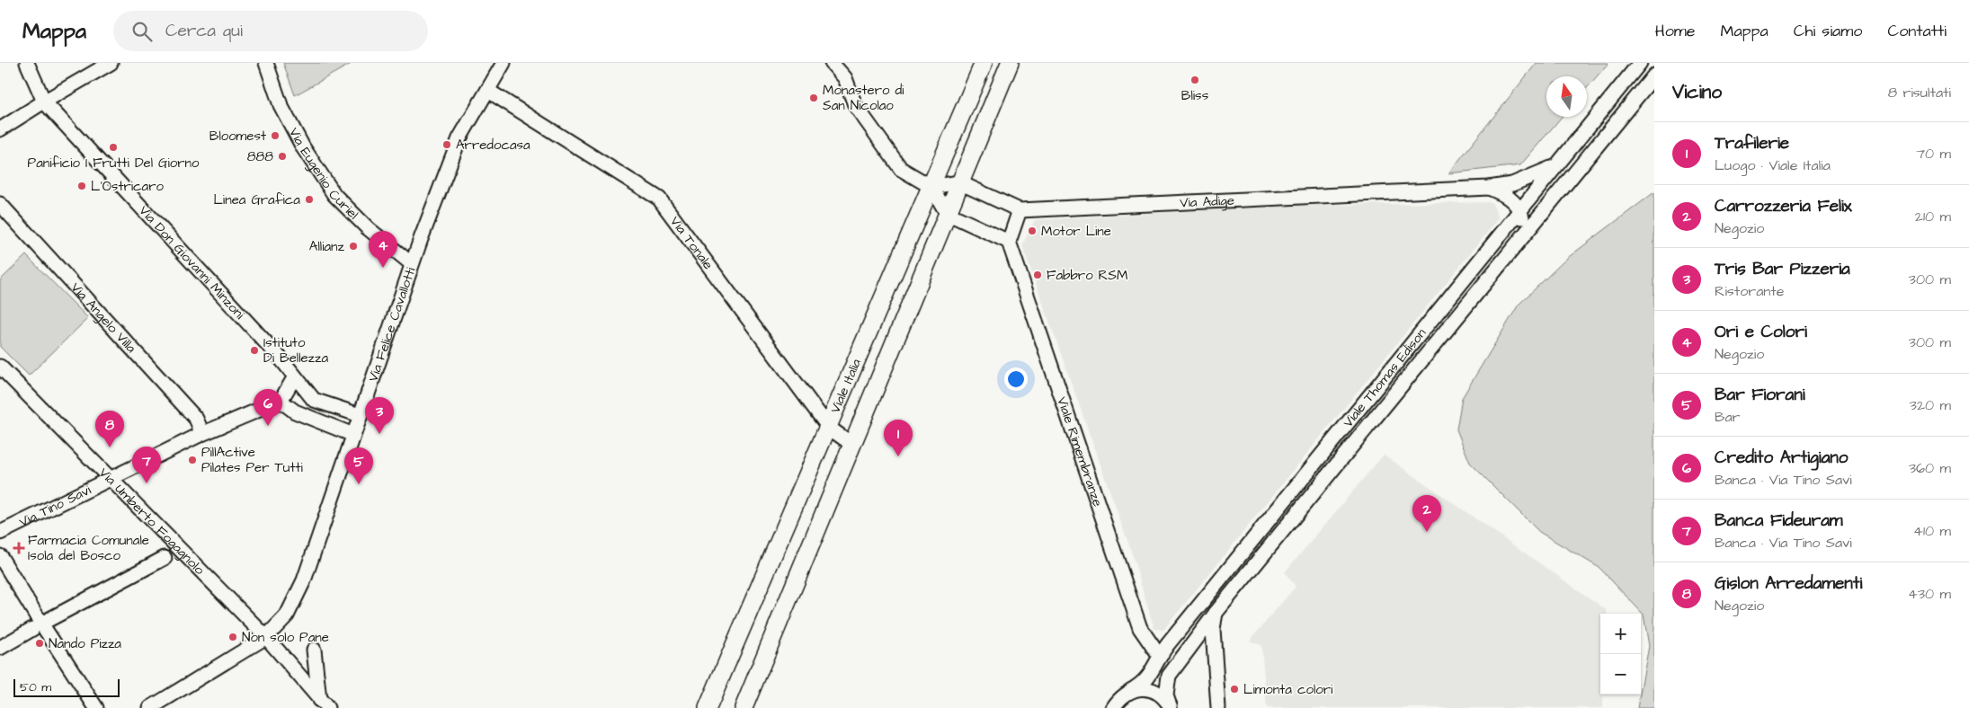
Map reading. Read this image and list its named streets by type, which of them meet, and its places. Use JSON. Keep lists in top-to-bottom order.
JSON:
{
  "streets": {
    "main road": ["Viale Italia"],
    "street": [
      "Via Eugenio Curiel",
      "Via Adige",
      "Via Tonale",
      "Via Don Giovanni Minzoni",
      "Via Angelo Villa",
      "Via Felice Cavallotti",
      "Viale Thomas Edison",
      "Viale Rimembranze",
      "Via Tino Savi",
      "Via Umberto Fogagnolo"
    ]
  },
  "crossings": [
    ["Via Eugenio Curiel", "Via Felice Cavallotti"],
    ["Via Adige", "Viale Thomas Edison"],
    ["Via Adige", "Viale Italia"],
    ["Via Tonale", "Via Felice Cavallotti"],
    ["Via Tonale", "Viale Italia"],
    ["Via Don Giovanni Minzoni", "Via Felice Cavallotti"],
    ["Via Angelo Villa", "Via Tino Savi"],
    ["Via Felice Cavallotti", "Via Umberto Fogagnolo"],
    ["Viale Thomas Edison", "Viale Rimembranze"],
    ["Via Tino Savi", "Via Umberto Fogagnolo"]
  ],
  "places": {
    "other": [
      "Bliss",
      "Monastero di San Nicolao",
      "Bloomest",
      "Arredocasa",
      "Panificio I Frutti Del Giorno",
      "888",
      "L'Ostricaro",
      "Linea Grafica",
      "Motor Line",
      "Allianz",
      "Fabbro RSM",
      "Istituto Di Bellezza",
      "PillActive Pilates Per Tutti",
      "Non solo Pane",
      "Nando Pizza",
      "Limonta colori"
    ],
    "health": ["Farmacia Comunale Isola del Bosco"]
  },
  "scale_bar": "50 m",
  "north": "top",
  "page": {
    "header": "Mappa",
    "search": "Cerca qui",
    "nav": [
      "Home",
      "Mappa",
      "Chi siamo",
      "Contatti"
    ],
    "heading": ["Vicino", "8 risultati"],
    "list": [
      {
        "mark": "1",
        "name": "Trafilerie",
        "note": "Luogo · Viale Italia",
        "value": "70 m"
      },
      {
        "mark": "2",
        "name": "Carrozzeria Felix",
        "note": "Negozio",
        "value": "210 m"
      },
      {
        "mark": "3",
        "name": "Tris Bar Pizzeria",
        "note": "Ristorante",
        "value": "300 m"
      },
      {
        "mark": "4",
        "name": "Ori e Colori",
        "note": "Negozio",
        "value": "300 m"
      },
      {
        "mark": "5",
        "name": "Bar Fiorani",
        "note": "Bar",
        "value": "320 m"
      },
      {
        "mark": "6",
        "name": "Credito Artigiano",
        "note": "Banca · Via Tino Savi",
        "value": "360 m"
      },
      {
        "mark": "7",
        "name": "Banca Fideuram",
        "note": "Banca · Via Tino Savi",
        "value": "410 m"
      },
      {
        "mark": "8",
        "name": "Gislon Arredamenti",
        "note": "Negozio",
        "value": "430 m"
      }
    ],
    "pins": [
      "4",
      "6",
      "3",
      "8",
      "1",
      "7",
      "5",
      "2"
    ],
    "map_buttons": ["+", "−"],
    "scale": "50 m"
  }
}
